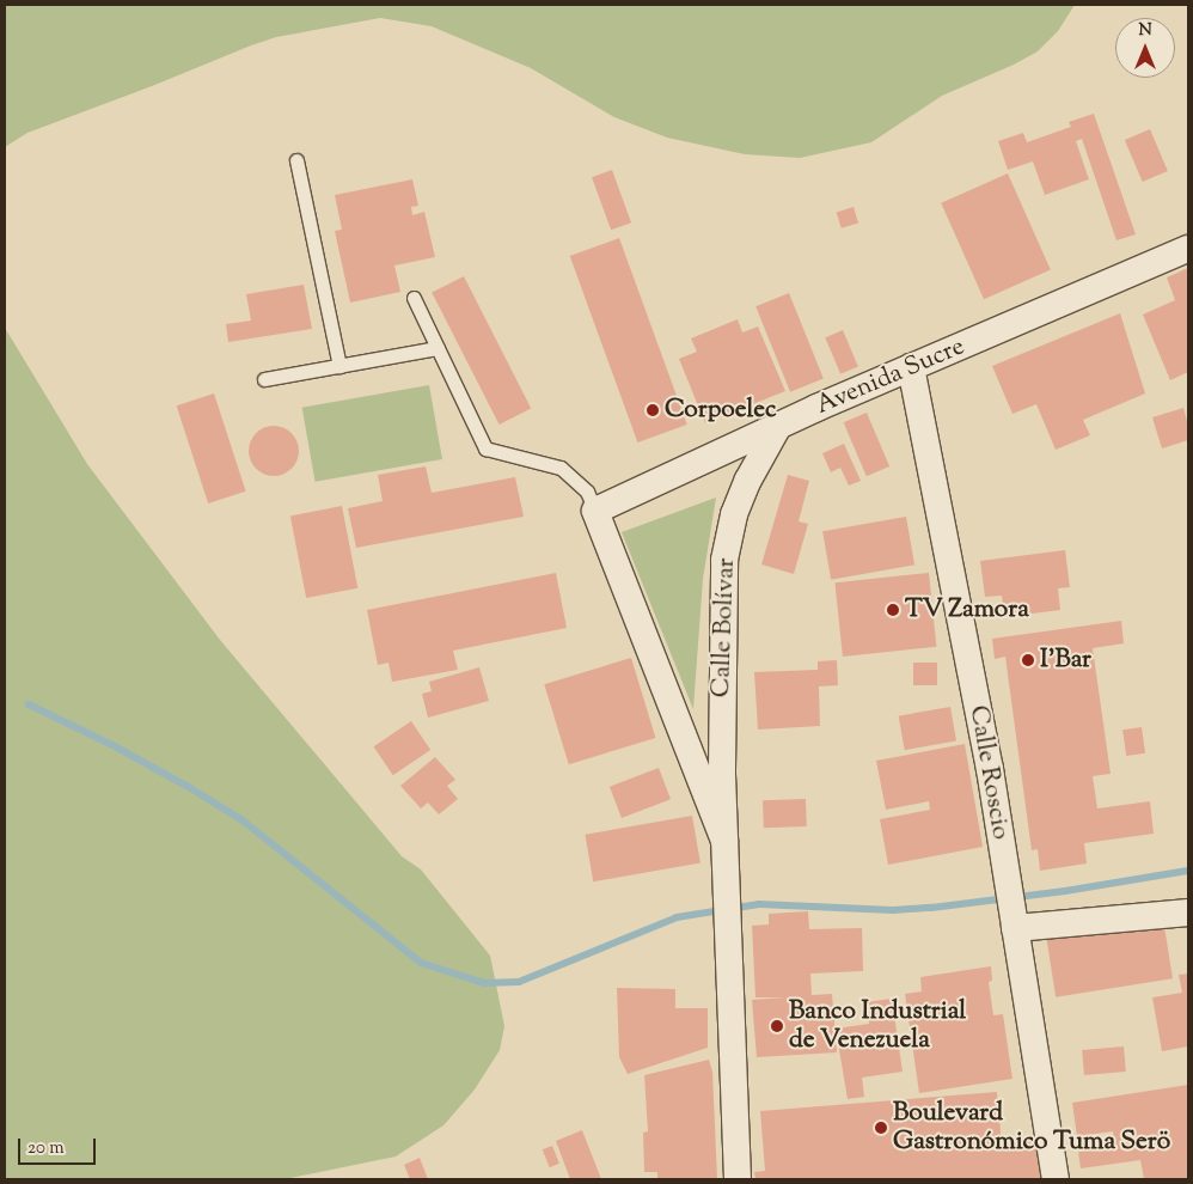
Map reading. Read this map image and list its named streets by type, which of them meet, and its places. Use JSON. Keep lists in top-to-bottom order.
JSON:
{
  "streets": {
    "street": ["Avenida Sucre", "Calle Bolívar", "Calle Roscio"]
  },
  "crossings": [
    ["Avenida Sucre", "Calle Bolívar"],
    ["Avenida Sucre", "Calle Roscio"]
  ],
  "places": [
    "Corpoelec",
    "TV Zamora",
    "I'Bar",
    "Banco Industrial de Venezuela",
    "Boulevard Gastronómico Tuma Serö"
  ],
  "scale_bar": "20 m",
  "north": "top"
}
